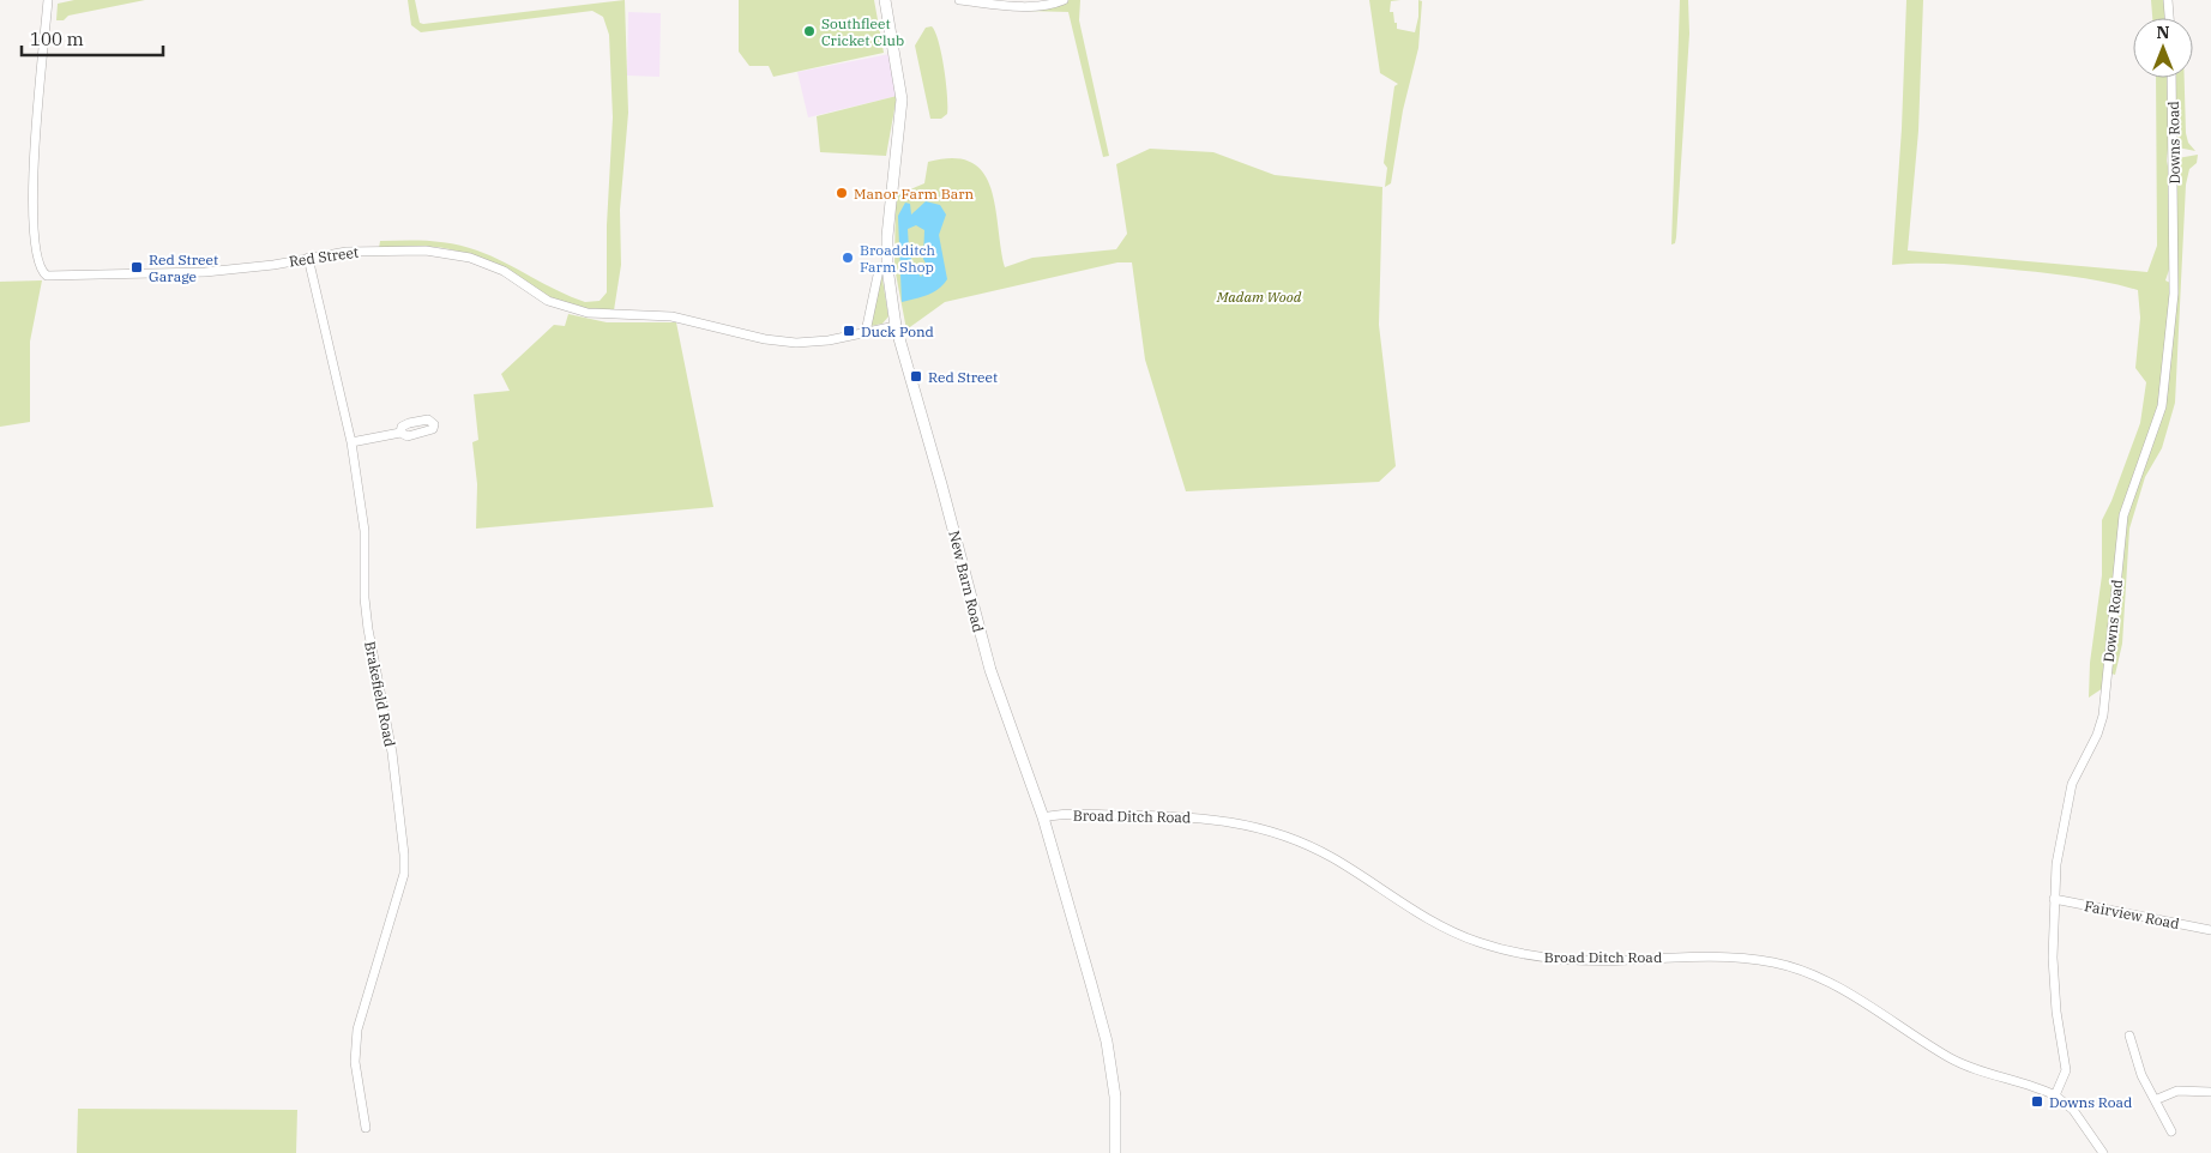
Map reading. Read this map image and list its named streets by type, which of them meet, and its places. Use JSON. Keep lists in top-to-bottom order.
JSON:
{
  "streets": {
    "street": [
      "Downs Road",
      "Red Street",
      "New Barn Road",
      "Brakefield Road",
      "Broad Ditch Road",
      "Fairview Road"
    ]
  },
  "crossings": [
    ["Downs Road", "Broad Ditch Road"],
    ["Downs Road", "Fairview Road"],
    ["Red Street", "New Barn Road"],
    ["Red Street", "Brakefield Road"],
    ["New Barn Road", "Broad Ditch Road"]
  ],
  "parks": ["Madam Wood"],
  "places": {
    "other": ["Southfleet Cricket Club", "Manor Farm Barn", "Broadditch Farm Shop"],
    "transit": [
      "Red Street Garage",
      "Duck Pond",
      "Red Street",
      "Downs Road"
    ]
  },
  "scale_bar": "100 m",
  "north": "top"
}
